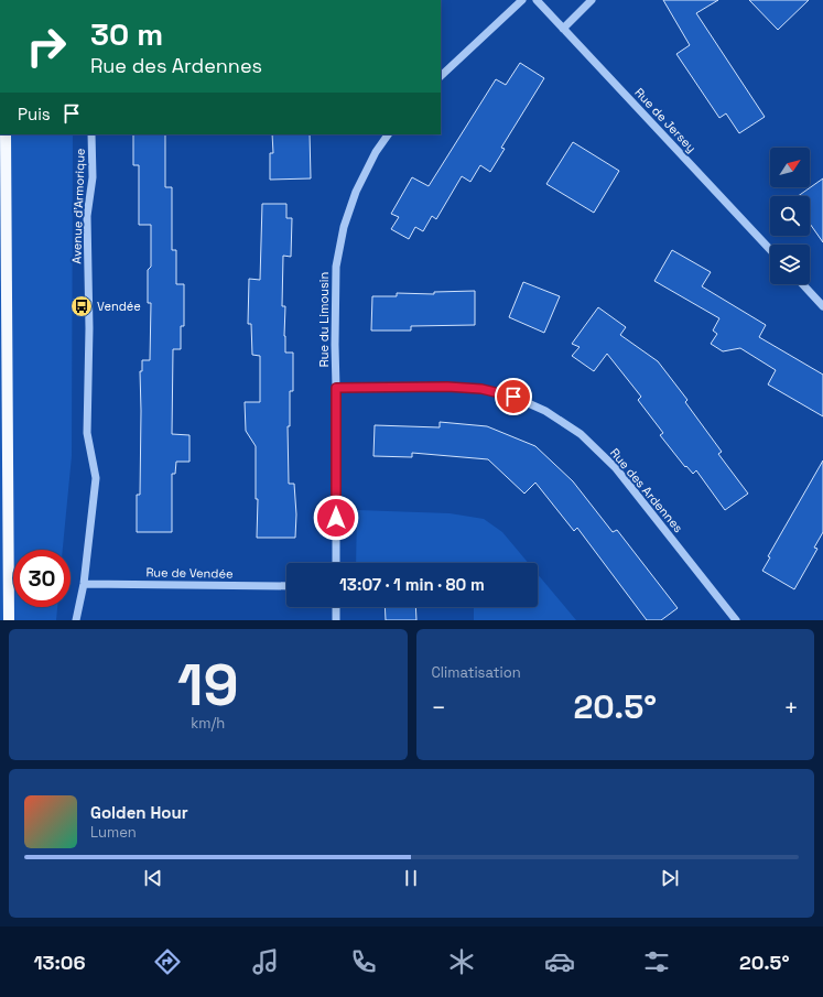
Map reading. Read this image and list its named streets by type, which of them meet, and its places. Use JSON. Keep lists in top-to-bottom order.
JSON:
{
  "streets": {
    "street": [
      "Rue de Jersey",
      "Avenue d'Armorique",
      "Rue du Limousin",
      "Rue des Ardennes",
      "Rue de Vendée"
    ]
  },
  "crossings": [
    ["Avenue d'Armorique", "Rue de Vendée"],
    ["Rue du Limousin", "Rue des Ardennes"]
  ],
  "places": {
    "bus stop": ["Vendée"]
  },
  "north": "top right",
  "page": {
    "turn": ["30 m", "Rue des Ardennes"],
    "then": "Puis",
    "limit": "30",
    "trip": "13:07 · 1 min · 80 m",
    "tile": [
      ["19", "km/h"],
      "Climatisation"
    ],
    "heat": ["−", "20.5°", "+"],
    "song": ["Golden Hour", "Lumen"],
    "tabs": ["13:06", "20.5°"]
  }
}
